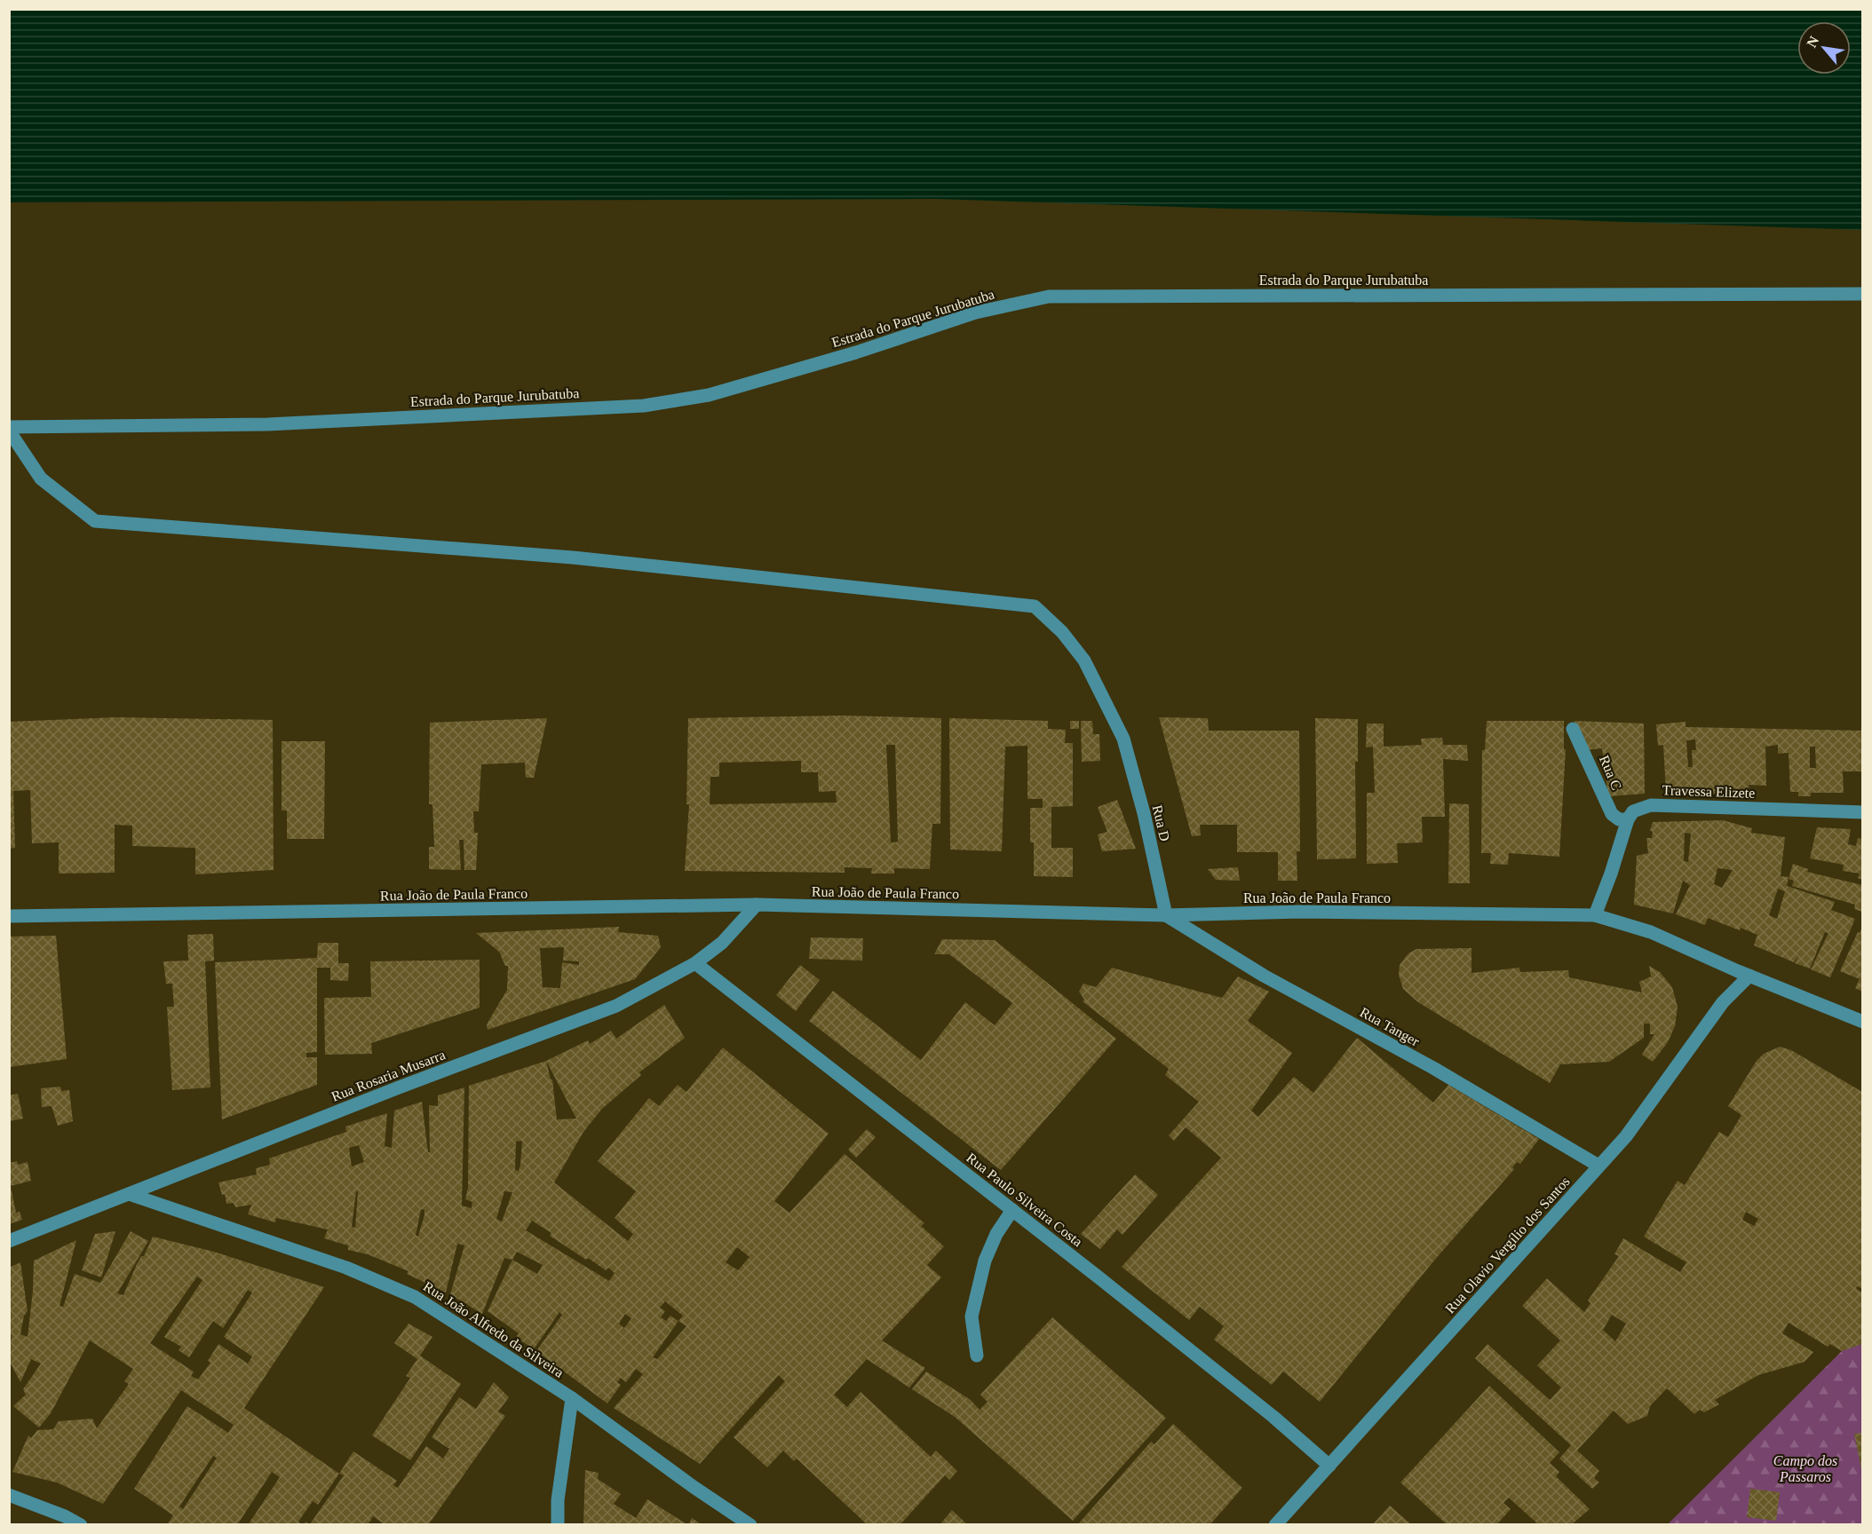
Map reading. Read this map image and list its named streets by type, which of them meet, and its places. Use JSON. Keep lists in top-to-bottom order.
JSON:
{
  "streets": {
    "street": [
      "Estrada do Parque Jurubatuba",
      "Rua C",
      "Travessa Elizete",
      "Rua D",
      "Rua João de Paula Franco",
      "Rua Tanger",
      "Rua Rosaria Musarra",
      "Rua Paulo Silveira Costa",
      "Rua Olavio Vergílio dos Santos",
      "Rua João Alfredo da Silveira"
    ]
  },
  "crossings": [
    ["Estrada do Parque Jurubatuba", "Rua D"],
    ["Rua C", "Travessa Elizete"],
    ["Rua D", "Rua João de Paula Franco"],
    ["Rua D", "Rua Tanger"],
    ["Rua João de Paula Franco", "Rua Tanger"],
    ["Rua João de Paula Franco", "Rua Rosaria Musarra"],
    ["Rua João de Paula Franco", "Rua Olavio Vergílio dos Santos"],
    ["Rua Tanger", "Rua Olavio Vergílio dos Santos"],
    ["Rua Rosaria Musarra", "Rua Paulo Silveira Costa"],
    ["Rua Rosaria Musarra", "Rua João Alfredo da Silveira"],
    ["Rua Paulo Silveira Costa", "Rua Olavio Vergílio dos Santos"]
  ],
  "parks": ["Campo dos Passaros"],
  "north": "top left"
}
